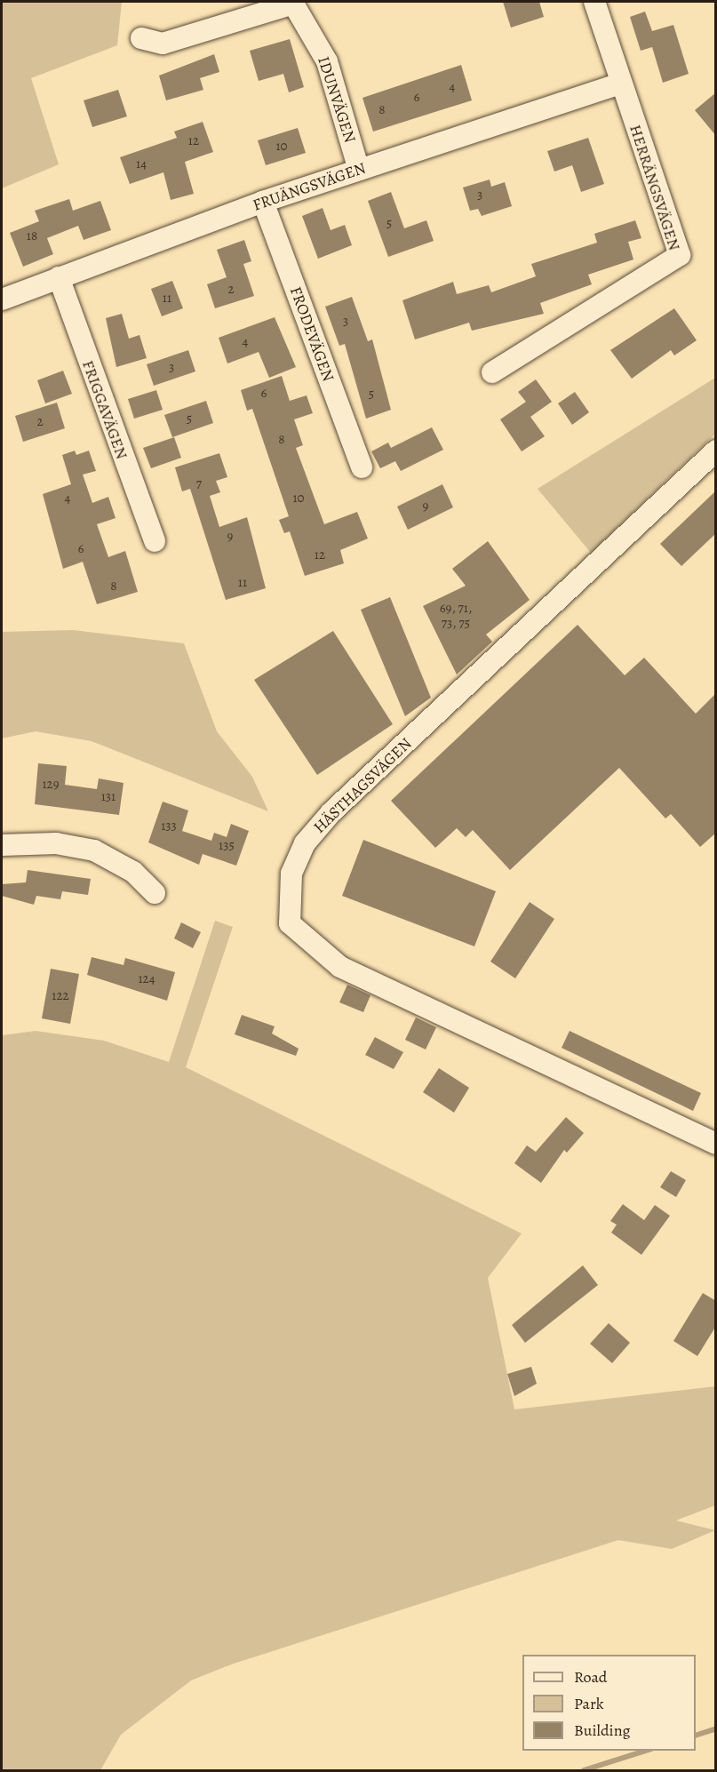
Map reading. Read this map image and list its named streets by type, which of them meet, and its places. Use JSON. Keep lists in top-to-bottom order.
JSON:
{
  "streets": {
    "street": [
      "IDUNVÄGEN",
      "FRUÄNGSVÄGEN",
      "HERRÄNGSVÄGEN",
      "FRODEVÄGEN",
      "FRIGGAVÄGEN",
      "HÄSTHAGSVÄGEN"
    ]
  },
  "crossings": [
    ["IDUNVÄGEN", "FRUÄNGSVÄGEN"],
    ["FRUÄNGSVÄGEN", "HERRÄNGSVÄGEN"],
    ["FRUÄNGSVÄGEN", "FRODEVÄGEN"],
    ["FRUÄNGSVÄGEN", "FRIGGAVÄGEN"]
  ],
  "house_numbers": [
    "4",
    "6",
    "8",
    "12",
    "10",
    "14",
    "3",
    "5",
    "18",
    "2",
    "11",
    "3",
    "4",
    "3",
    "6",
    "5",
    "5",
    "2",
    "8",
    "7",
    "4",
    "10",
    "9",
    "9",
    "6",
    "12",
    "11",
    "8",
    "69, 71, 73, 75",
    "129",
    "131",
    "133",
    "135",
    "124",
    "122"
  ],
  "legend": ["Road", "Park", "Building"]
}
